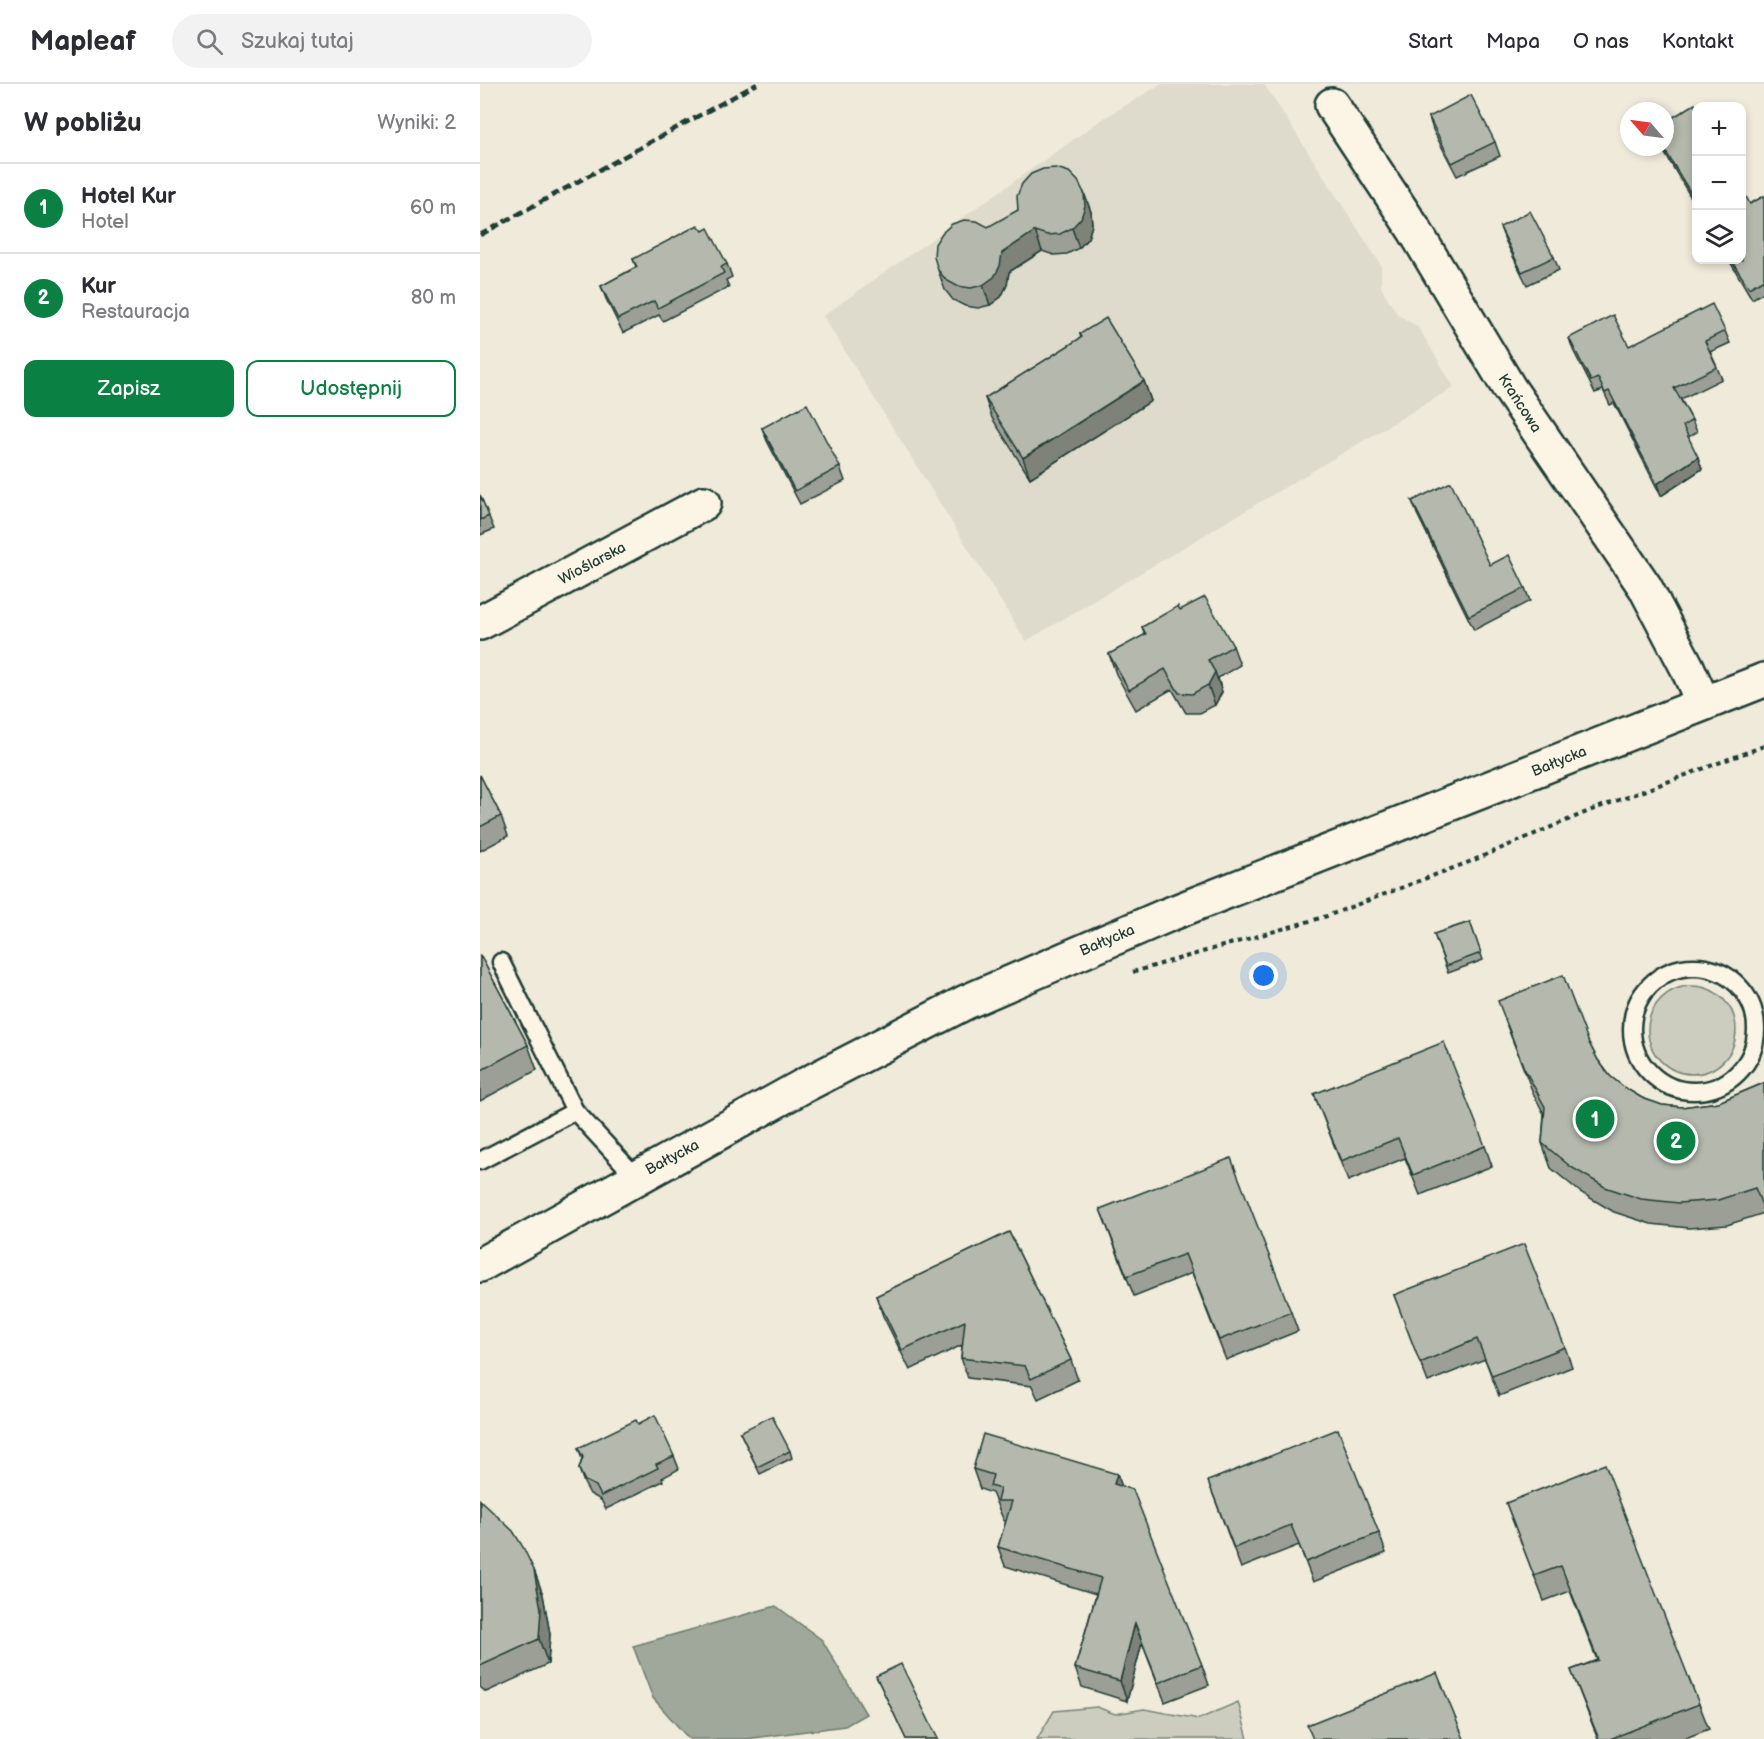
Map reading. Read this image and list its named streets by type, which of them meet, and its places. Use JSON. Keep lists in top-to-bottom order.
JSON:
{
  "streets": {
    "main road": ["Krańcowa", "Wioślarska", "Bałtycka"]
  },
  "crossings": [
    ["Krańcowa", "Bałtycka"]
  ],
  "north": "top left",
  "page": {
    "header": "Mapleaf",
    "search": "Szukaj tutaj",
    "nav": [
      "Start",
      "Mapa",
      "O nas",
      "Kontakt"
    ],
    "heading": ["W pobliżu", "Wyniki: 2"],
    "map_buttons": ["+", "−"],
    "list": [
      {
        "mark": "1",
        "name": "Hotel Kur",
        "note": "Hotel",
        "value": "60 m"
      },
      {
        "mark": "2",
        "name": "Kur",
        "note": "Restauracja",
        "value": "80 m"
      }
    ],
    "buttons": ["Zapisz", "Udostępnij"],
    "pins": ["1", "2"]
  }
}
